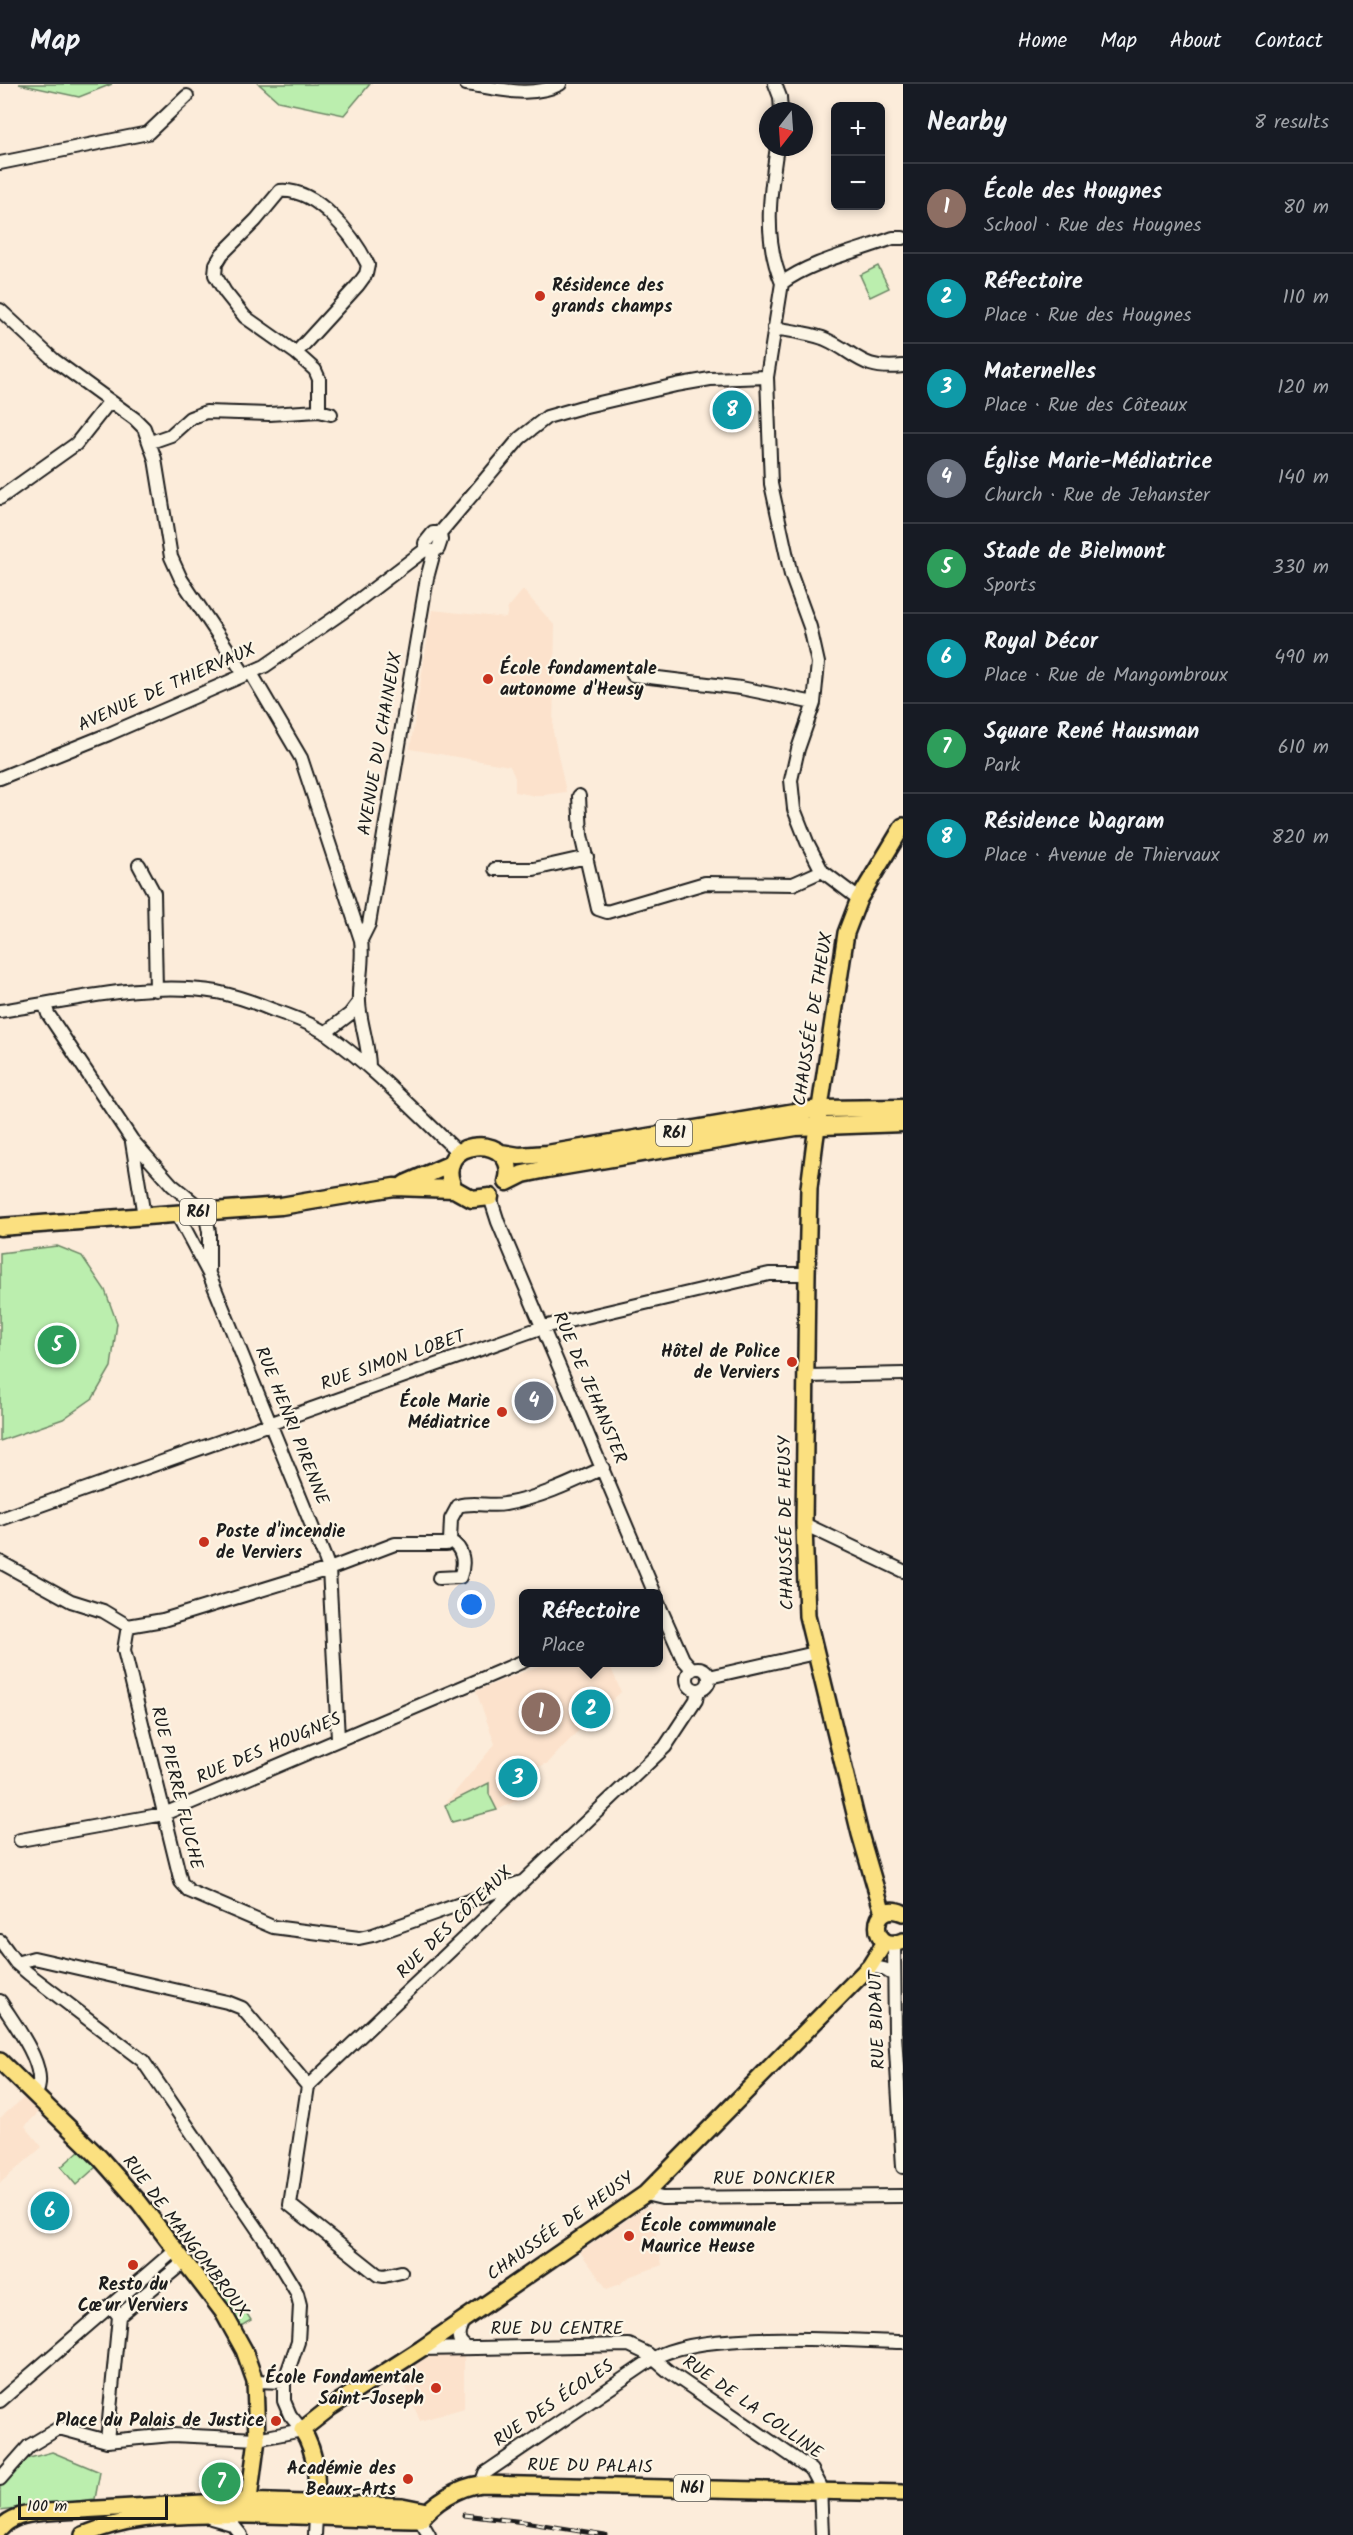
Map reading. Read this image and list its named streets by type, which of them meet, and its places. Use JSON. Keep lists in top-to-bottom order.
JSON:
{
  "streets": {
    "highway": ["R61"],
    "main road": [
      "CHAUSSÉE DE THEUX",
      "CHAUSSÉE DE HEUSY",
      "RUE DE MANGOMBROUX",
      "RUE DU PALAIS",
      "N61"
    ],
    "street": [
      "AVENUE DE THIERVAUX",
      "AVENUE DU CHAINEUX",
      "RUE SIMON LOBET",
      "RUE DE JEHANSTER",
      "RUE HENRI PIRENNE",
      "RUE DES HOUGNES",
      "RUE PIERRE FLUCHE",
      "RUE DES CÔTEAUX",
      "RUE BIDAUT",
      "RUE DONCKIER",
      "RUE DU CENTRE",
      "RUE DES ÉCOLES",
      "RUE DE LA COLLINE"
    ]
  },
  "crossings": [
    ["AVENUE DE THIERVAUX", "AVENUE DU CHAINEUX"],
    ["CHAUSSÉE DE THEUX", "R61"],
    ["CHAUSSÉE DE THEUX", "CHAUSSÉE DE HEUSY"],
    ["R61", "RUE DE JEHANSTER"],
    ["R61", "RUE HENRI PIRENNE"],
    ["R61", "CHAUSSÉE DE HEUSY"],
    ["RUE SIMON LOBET", "RUE DE JEHANSTER"],
    ["RUE SIMON LOBET", "RUE HENRI PIRENNE"],
    ["RUE SIMON LOBET", "CHAUSSÉE DE HEUSY"],
    ["RUE HENRI PIRENNE", "RUE DES HOUGNES"],
    ["CHAUSSÉE DE HEUSY", "RUE BIDAUT"],
    ["CHAUSSÉE DE HEUSY", "RUE DONCKIER"],
    ["CHAUSSÉE DE HEUSY", "RUE DU CENTRE"],
    ["RUE DES HOUGNES", "RUE PIERRE FLUCHE"],
    ["RUE PIERRE FLUCHE", "RUE DES CÔTEAUX"],
    ["RUE DU CENTRE", "RUE DES ÉCOLES"],
    ["RUE DU CENTRE", "RUE DE LA COLLINE"],
    ["RUE DES ÉCOLES", "RUE DE LA COLLINE"],
    ["RUE DES ÉCOLES", "RUE DU PALAIS"],
    ["RUE DE LA COLLINE", "RUE DU PALAIS"]
  ],
  "places": [
    "Résidence des grands champs",
    "École fondamentale autonome d'Heusy",
    "Hôtel de Police de Verviers",
    "École Marie Médiatrice",
    "Poste d'incendie de Verviers",
    "École communale Maurice Heuse",
    "Resto du Cœur Verviers",
    "École Fondamentale Saint-Joseph",
    "Place du Palais de Justice",
    "Académie des Beaux-Arts"
  ],
  "scale_bar": "100 m",
  "north": "bottom",
  "page": {
    "header": "Map",
    "nav": [
      "Home",
      "Map",
      "About",
      "Contact"
    ],
    "heading": ["Nearby", "8 results"],
    "map_buttons": ["+", "−"],
    "list": [
      {
        "mark": "1",
        "name": "École des Hougnes",
        "note": "School · Rue des Hougnes",
        "value": "80 m"
      },
      {
        "mark": "2",
        "name": "Réfectoire",
        "note": "Place · Rue des Hougnes",
        "value": "110 m"
      },
      {
        "mark": "3",
        "name": "Maternelles",
        "note": "Place · Rue des Côteaux",
        "value": "120 m"
      },
      {
        "mark": "4",
        "name": "Église Marie-Médiatrice",
        "note": "Church · Rue de Jehanster",
        "value": "140 m"
      },
      {
        "mark": "5",
        "name": "Stade de Bielmont",
        "note": "Sports",
        "value": "330 m"
      },
      {
        "mark": "6",
        "name": "Royal Décor",
        "note": "Place · Rue de Mangombroux",
        "value": "490 m"
      },
      {
        "mark": "7",
        "name": "Square René Hausman",
        "note": "Park",
        "value": "610 m"
      },
      {
        "mark": "8",
        "name": "Résidence Wagram",
        "note": "Place · Avenue de Thiervaux",
        "value": "820 m"
      }
    ],
    "pins": [
      "8",
      "5",
      "4",
      "2",
      "1",
      "3",
      "6",
      "7"
    ],
    "popup": ["Réfectoire", "Place"],
    "scale": "100 m"
  }
}
